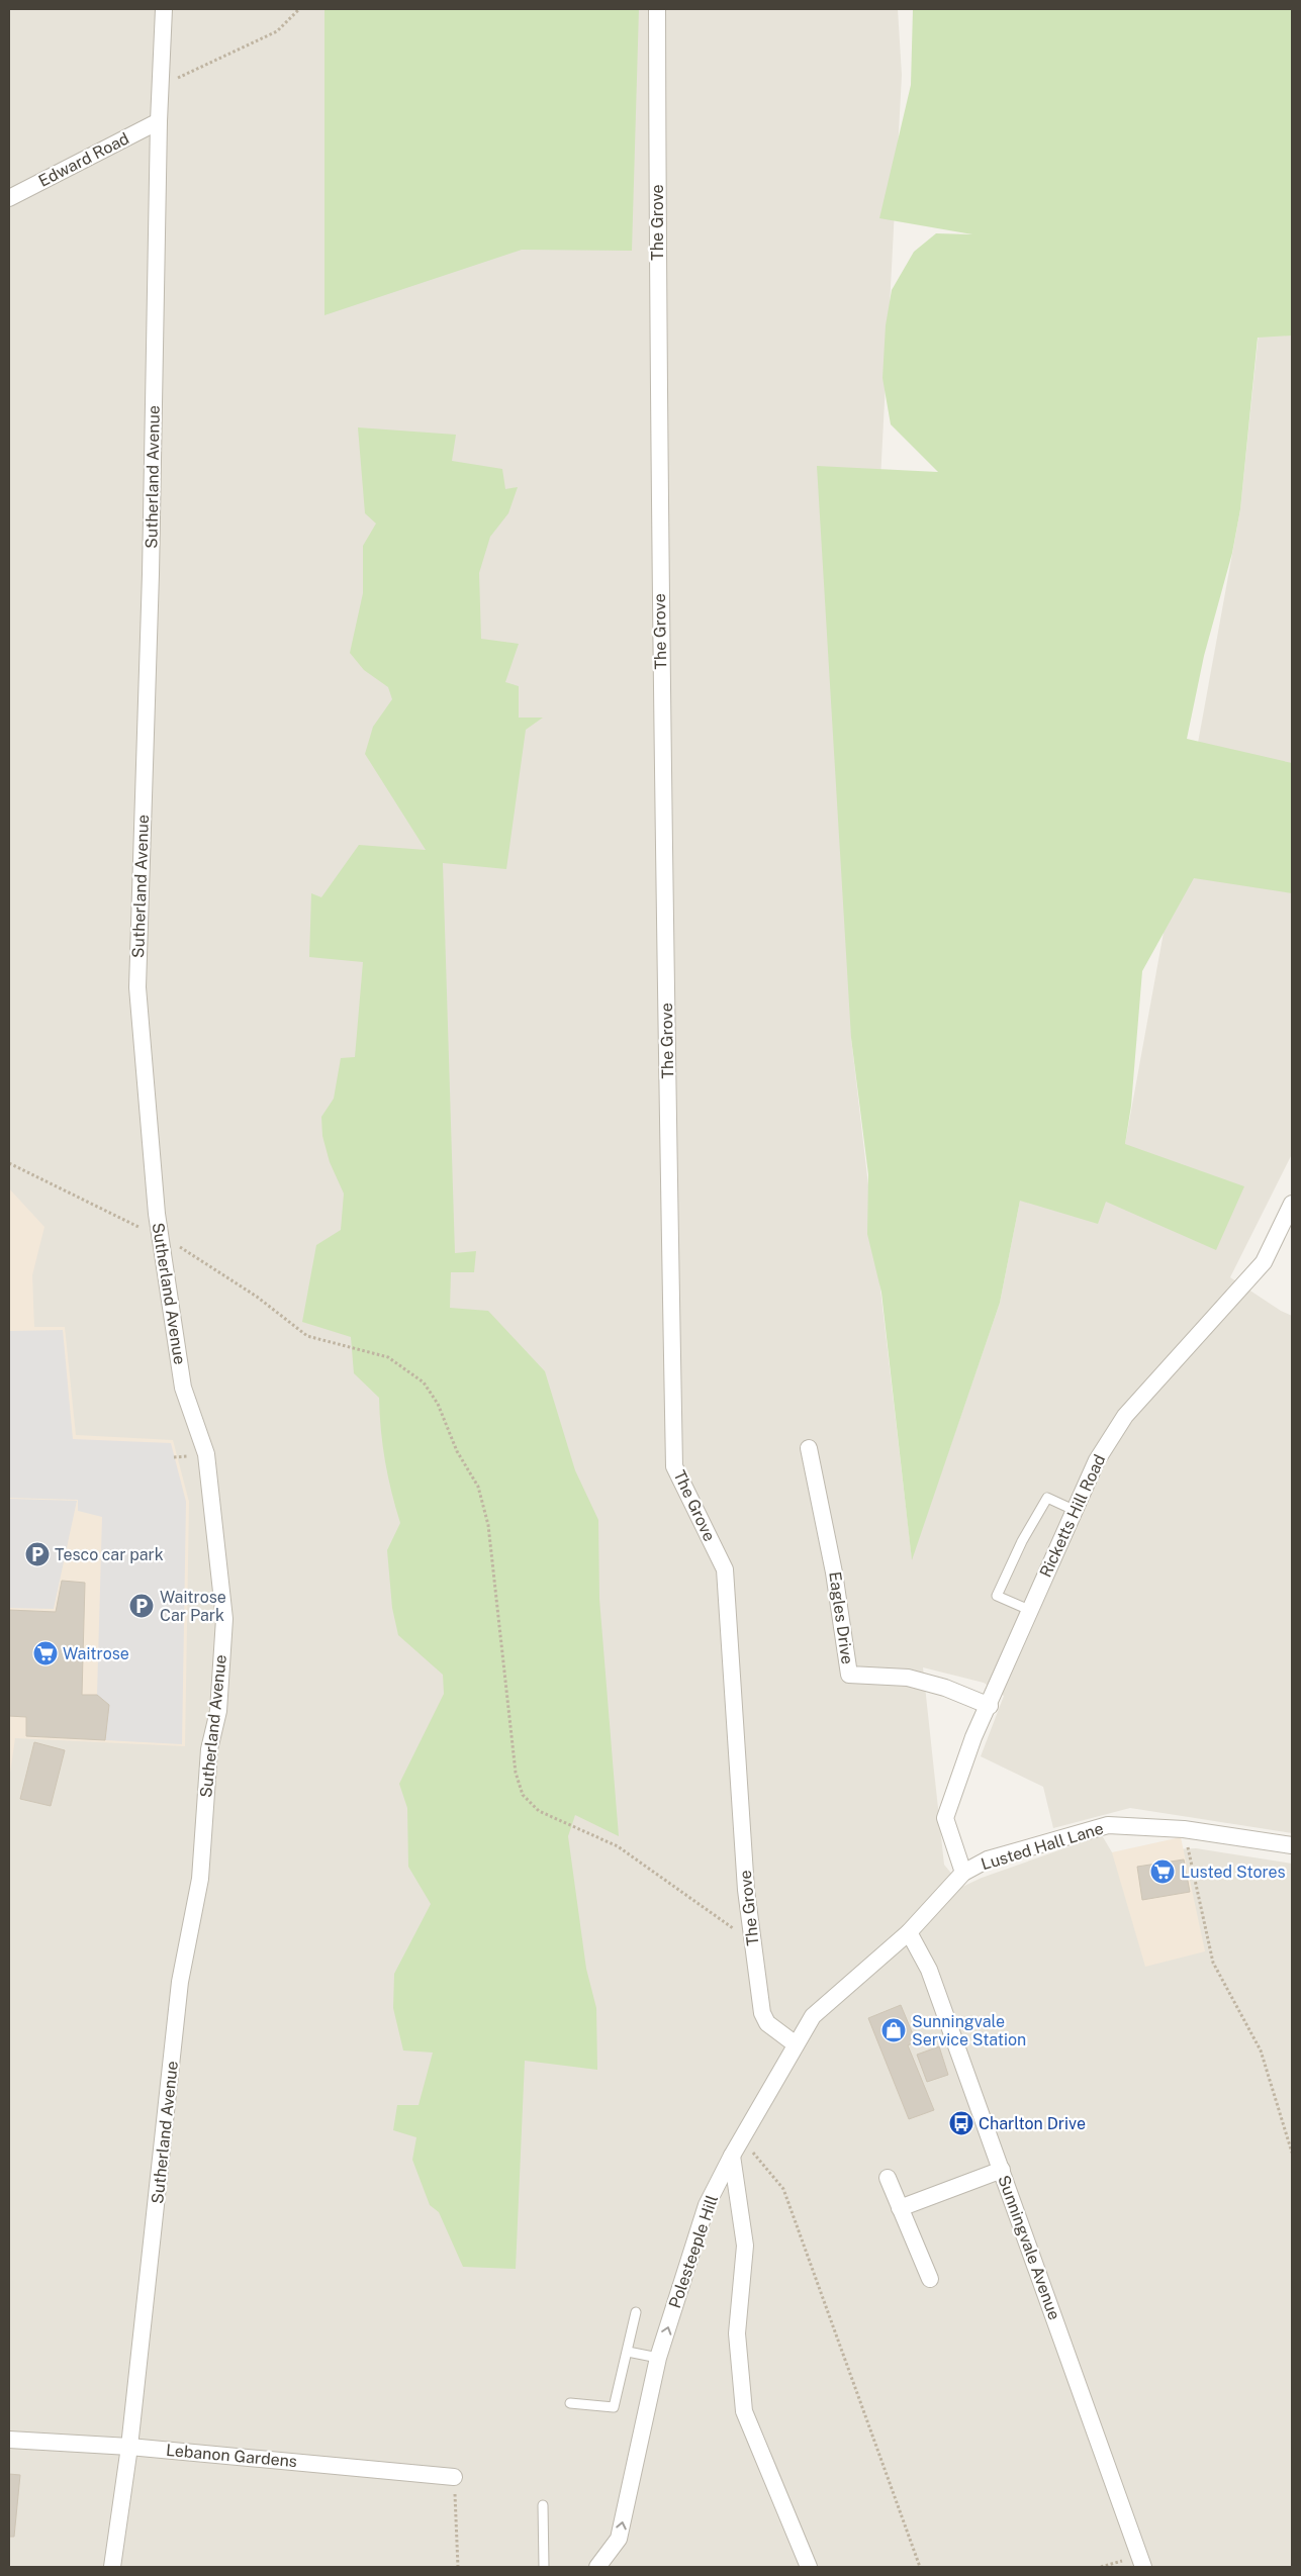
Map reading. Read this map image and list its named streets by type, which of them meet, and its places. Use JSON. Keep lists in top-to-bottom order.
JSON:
{
  "streets": {
    "street": [
      "Edward Road",
      "The Grove",
      "Sutherland Avenue",
      "Ricketts Hill Road",
      "Eagles Drive",
      "Lusted Hall Lane",
      "Sunningvale Avenue",
      "Polesteeple Hill",
      "Lebanon Gardens"
    ]
  },
  "crossings": [
    ["Edward Road", "Sutherland Avenue"],
    ["The Grove", "Polesteeple Hill"],
    ["Sutherland Avenue", "Lebanon Gardens"],
    ["Ricketts Hill Road", "Eagles Drive"],
    ["Ricketts Hill Road", "Lusted Hall Lane"],
    ["Lusted Hall Lane", "Sunningvale Avenue"],
    ["Lusted Hall Lane", "Polesteeple Hill"],
    ["Sunningvale Avenue", "Polesteeple Hill"]
  ],
  "one_way": ["Polesteeple Hill"],
  "places": {
    "parking": ["Tesco car park", "Waitrose Car Park"],
    "supermarket": ["Waitrose", "Lusted Stores"],
    "shop": ["Sunningvale Service Station"],
    "bus stop": ["Charlton Drive"]
  }
}
